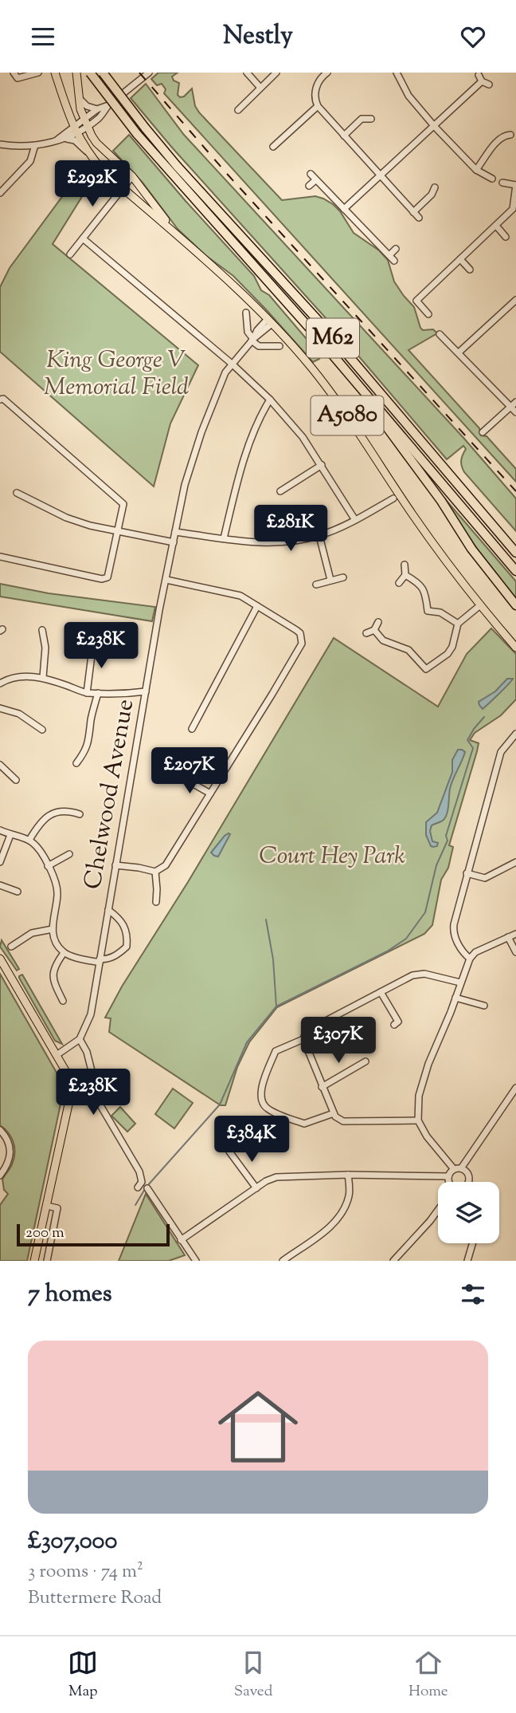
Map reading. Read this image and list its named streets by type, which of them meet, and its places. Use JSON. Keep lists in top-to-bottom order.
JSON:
{
  "streets": {
    "highway": ["M62"],
    "main road": ["A5080"],
    "street": ["Chelwood Avenue"]
  },
  "crossings": [
    ["A5080", "Chelwood Avenue"]
  ],
  "parks": ["King George V Memorial Field", "Court Hey Park"],
  "scale_bar": "200 m",
  "page": {
    "header": "Nestly",
    "price": [
      "£292K",
      "£281K",
      "£238K",
      "£207K",
      "£307K",
      "£238K",
      "£384K"
    ],
    "scale": "200 m",
    "heading": "7 homes",
    "list": [
      {
        "name": "£307,000",
        "note": "3 rooms · 74 m² · Buttermere Road"
      }
    ],
    "tabs": ["Map", "Saved", "Home"]
  }
}
